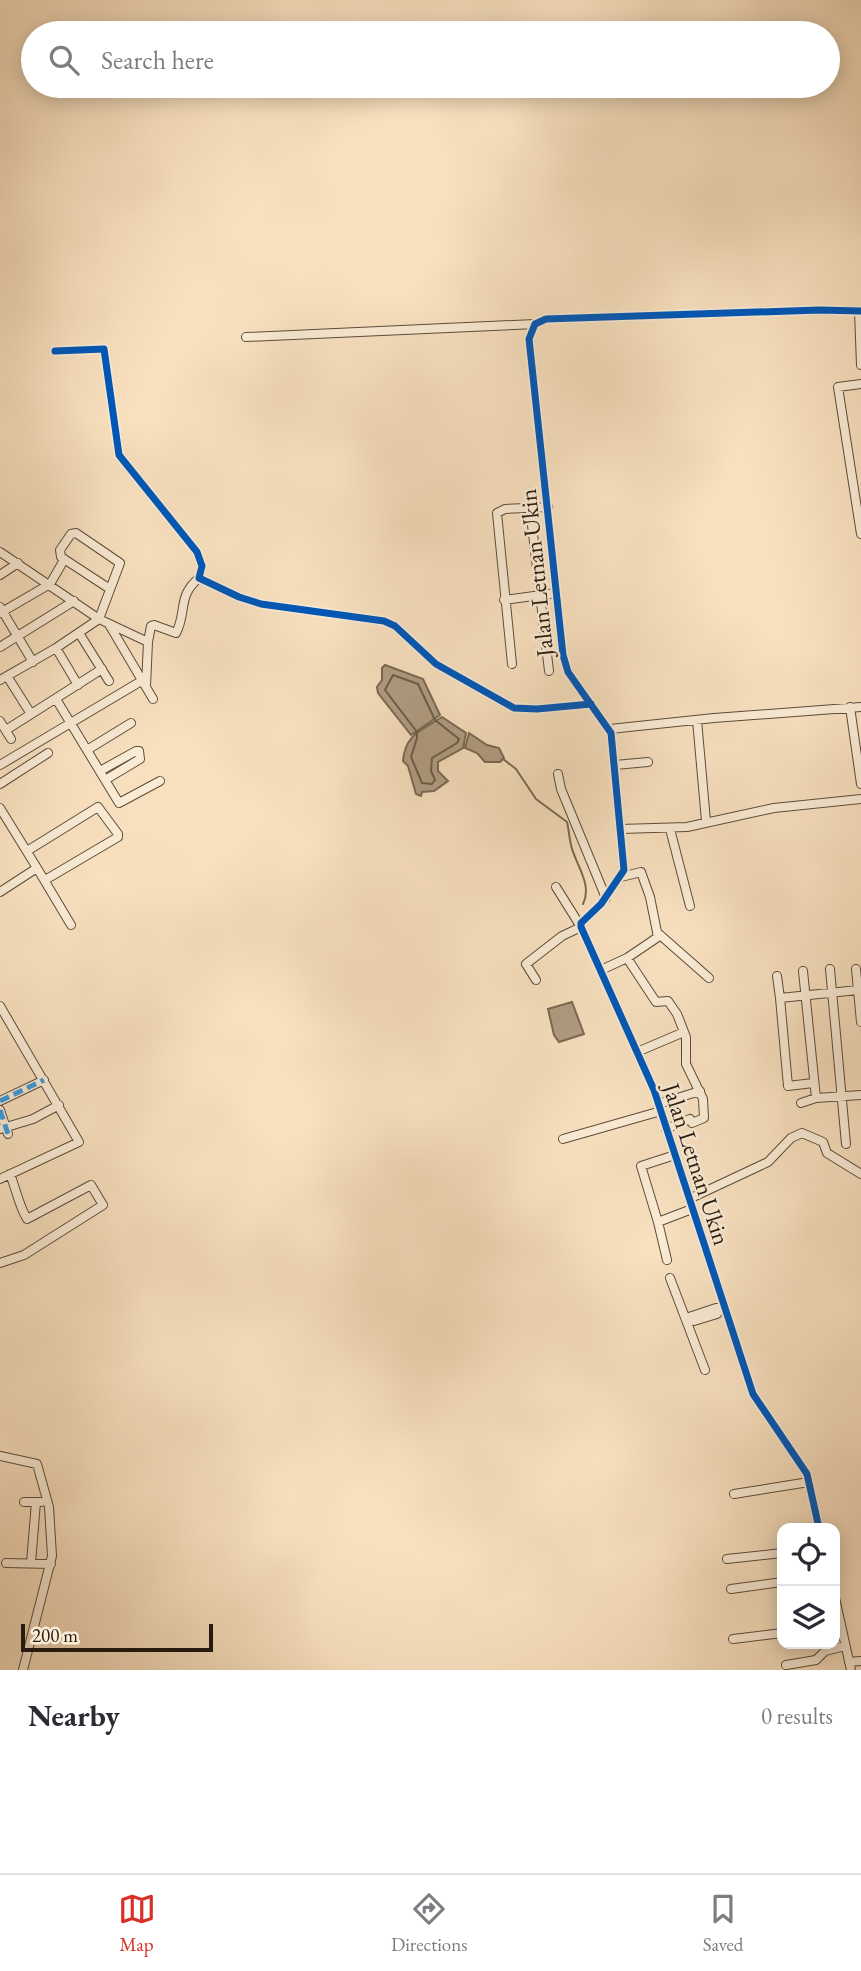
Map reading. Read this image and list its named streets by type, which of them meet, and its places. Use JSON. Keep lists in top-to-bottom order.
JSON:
{
  "streets": {
    "street": ["Jalan Letnan Ukin"]
  },
  "scale_bar": "200 m",
  "page": {
    "search": "Search here",
    "scale": "200 m",
    "heading": ["Nearby", "0 results"],
    "nav": ["Map", "Directions", "Saved"]
  }
}
